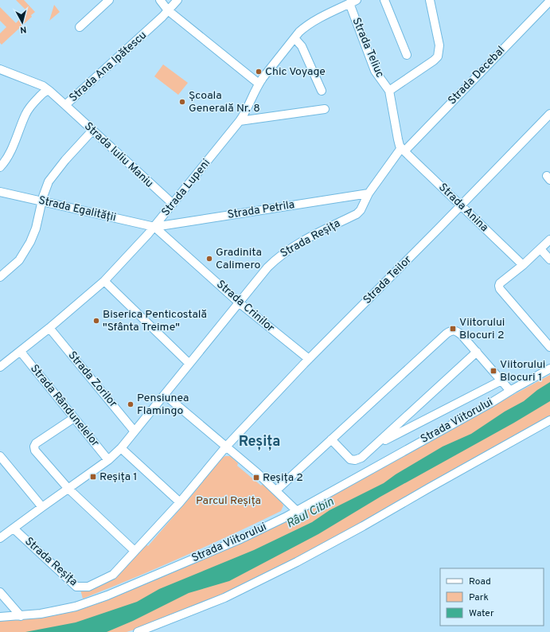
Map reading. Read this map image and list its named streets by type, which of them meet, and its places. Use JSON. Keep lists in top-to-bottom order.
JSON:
{
  "streets": {
    "street": [
      "Strada Teliuc",
      "Strada Ana Ipătescu",
      "Strada Decebal",
      "Strada Iuliu Maniu",
      "Strada Lupeni",
      "Strada Anina",
      "Strada Egalității",
      "Strada Petrila",
      "Strada Reșița",
      "Strada Teilor",
      "Strada Crinilor",
      "Strada Zorilor",
      "Strada Rândunelelor",
      "Strada Viitorului"
    ]
  },
  "crossings": [
    ["Strada Teliuc", "Strada Lupeni"],
    ["Strada Ana Ipătescu", "Strada Iuliu Maniu"],
    ["Strada Decebal", "Strada Anina"],
    ["Strada Decebal", "Strada Reșița"],
    ["Strada Iuliu Maniu", "Strada Lupeni"],
    ["Strada Lupeni", "Strada Egalității"],
    ["Strada Lupeni", "Strada Petrila"],
    ["Strada Lupeni", "Strada Crinilor"],
    ["Strada Lupeni", "Strada Zorilor"],
    ["Strada Lupeni", "Strada Rândunelelor"],
    ["Strada Anina", "Strada Reșița"],
    ["Strada Anina", "Strada Teilor"],
    ["Strada Egalității", "Strada Petrila"],
    ["Strada Egalității", "Strada Crinilor"],
    ["Strada Petrila", "Strada Reșița"],
    ["Strada Petrila", "Strada Crinilor"],
    ["Strada Reșița", "Strada Teilor"],
    ["Strada Reșița", "Strada Crinilor"],
    ["Strada Reșița", "Strada Zorilor"],
    ["Strada Reșița", "Strada Rândunelelor"],
    ["Strada Teilor", "Strada Crinilor"]
  ],
  "districts": ["Reșița"],
  "water": ["Râul Cibin"],
  "parks": ["Parcul Reșița"],
  "places": {
    "other": [
      "Chic Voyage",
      "Școala Generală Nr. 8",
      "Gradinita Calimero",
      "Biserica Penticostală \"Sfânta Treime\"",
      "Pensiunea Flamingo"
    ],
    "transit": [
      "Viitorului Blocuri 2",
      "Viitorului Blocuri 1",
      "Reșița 1",
      "Reșița 2"
    ]
  },
  "legend": ["Road", "Park", "Water"],
  "north": "bottom"
}
